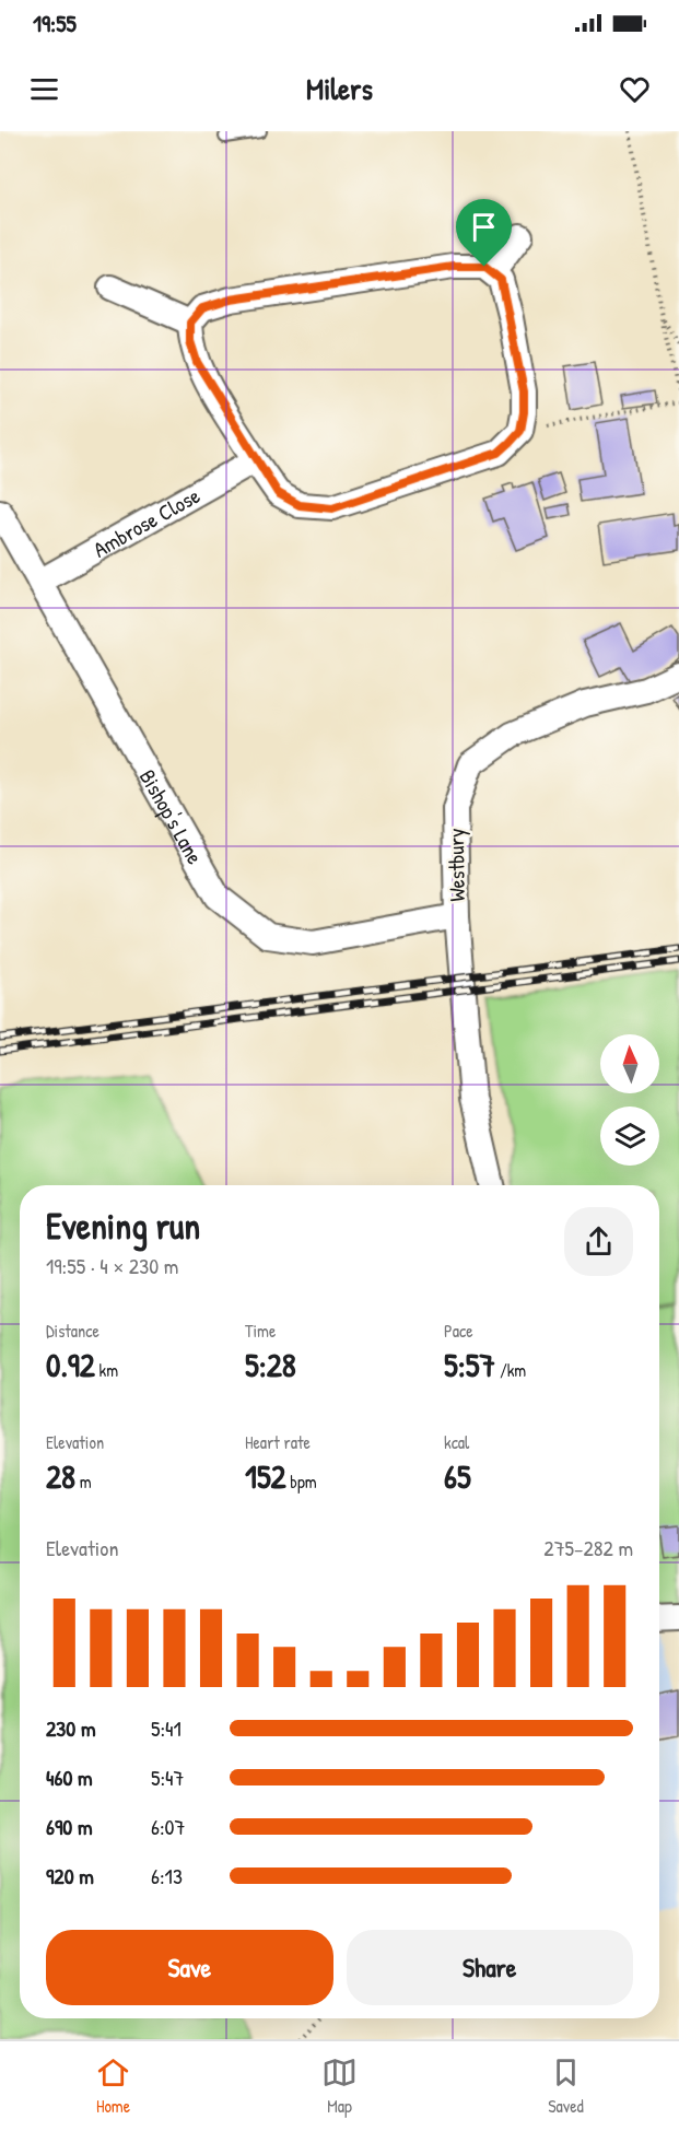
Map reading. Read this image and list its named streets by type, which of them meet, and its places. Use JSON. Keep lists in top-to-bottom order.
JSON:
{
  "streets": {
    "street": ["Ambrose Close", "Bishop's Lane", "Westbury"]
  },
  "crossings": [
    ["Ambrose Close", "Bishop's Lane"],
    ["Bishop's Lane", "Westbury"]
  ],
  "north": "top",
  "page": {
    "status": "19:55",
    "header": "Milers",
    "heading": ["Evening run", "19:55 · 4 × 230 m"],
    "stats": [
      ["Distance", "0.92 km"],
      ["Time", "5:28"],
      ["Pace", "5:57 /km"],
      ["Elevation", "28 m"],
      ["Heart rate", "152 bpm"],
      ["kcal", "65"]
    ],
    "chart": ["Elevation", "275–282 m"],
    "list": [
      {
        "name": "230 m",
        "note": "5:41"
      },
      {
        "name": "460 m",
        "note": "5:47"
      },
      {
        "name": "690 m",
        "note": "6:07"
      },
      {
        "name": "920 m",
        "note": "6:13"
      }
    ],
    "buttons": ["Save", "Share"],
    "tabs": ["Home", "Map", "Saved"]
  }
}
